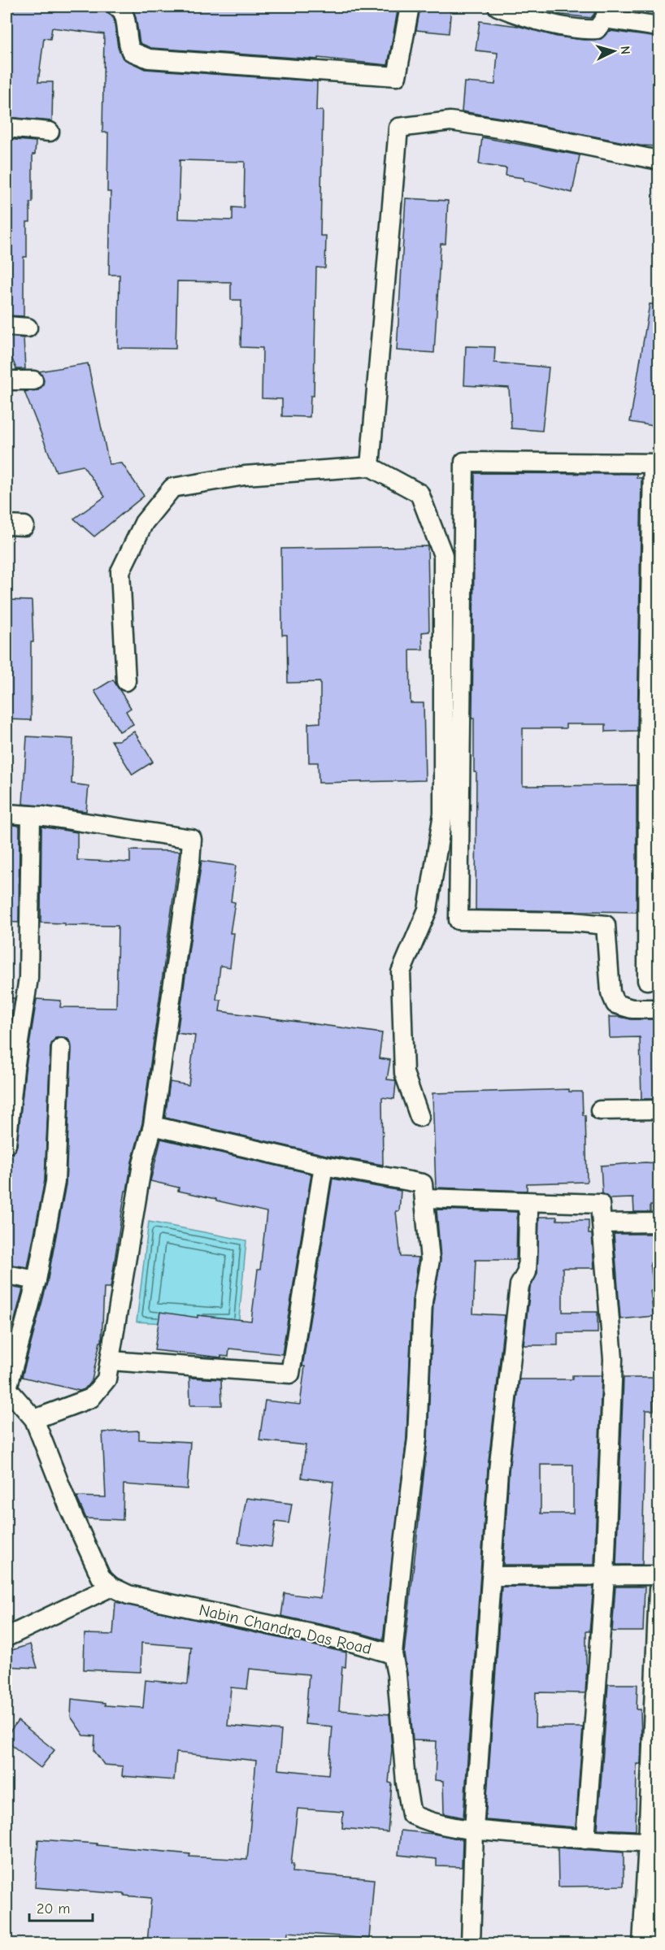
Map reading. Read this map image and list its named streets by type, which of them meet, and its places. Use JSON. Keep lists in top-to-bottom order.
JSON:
{
  "streets": {
    "street": ["Nabin Chandra Das Road"]
  },
  "scale_bar": "20 m",
  "north": "right"
}
